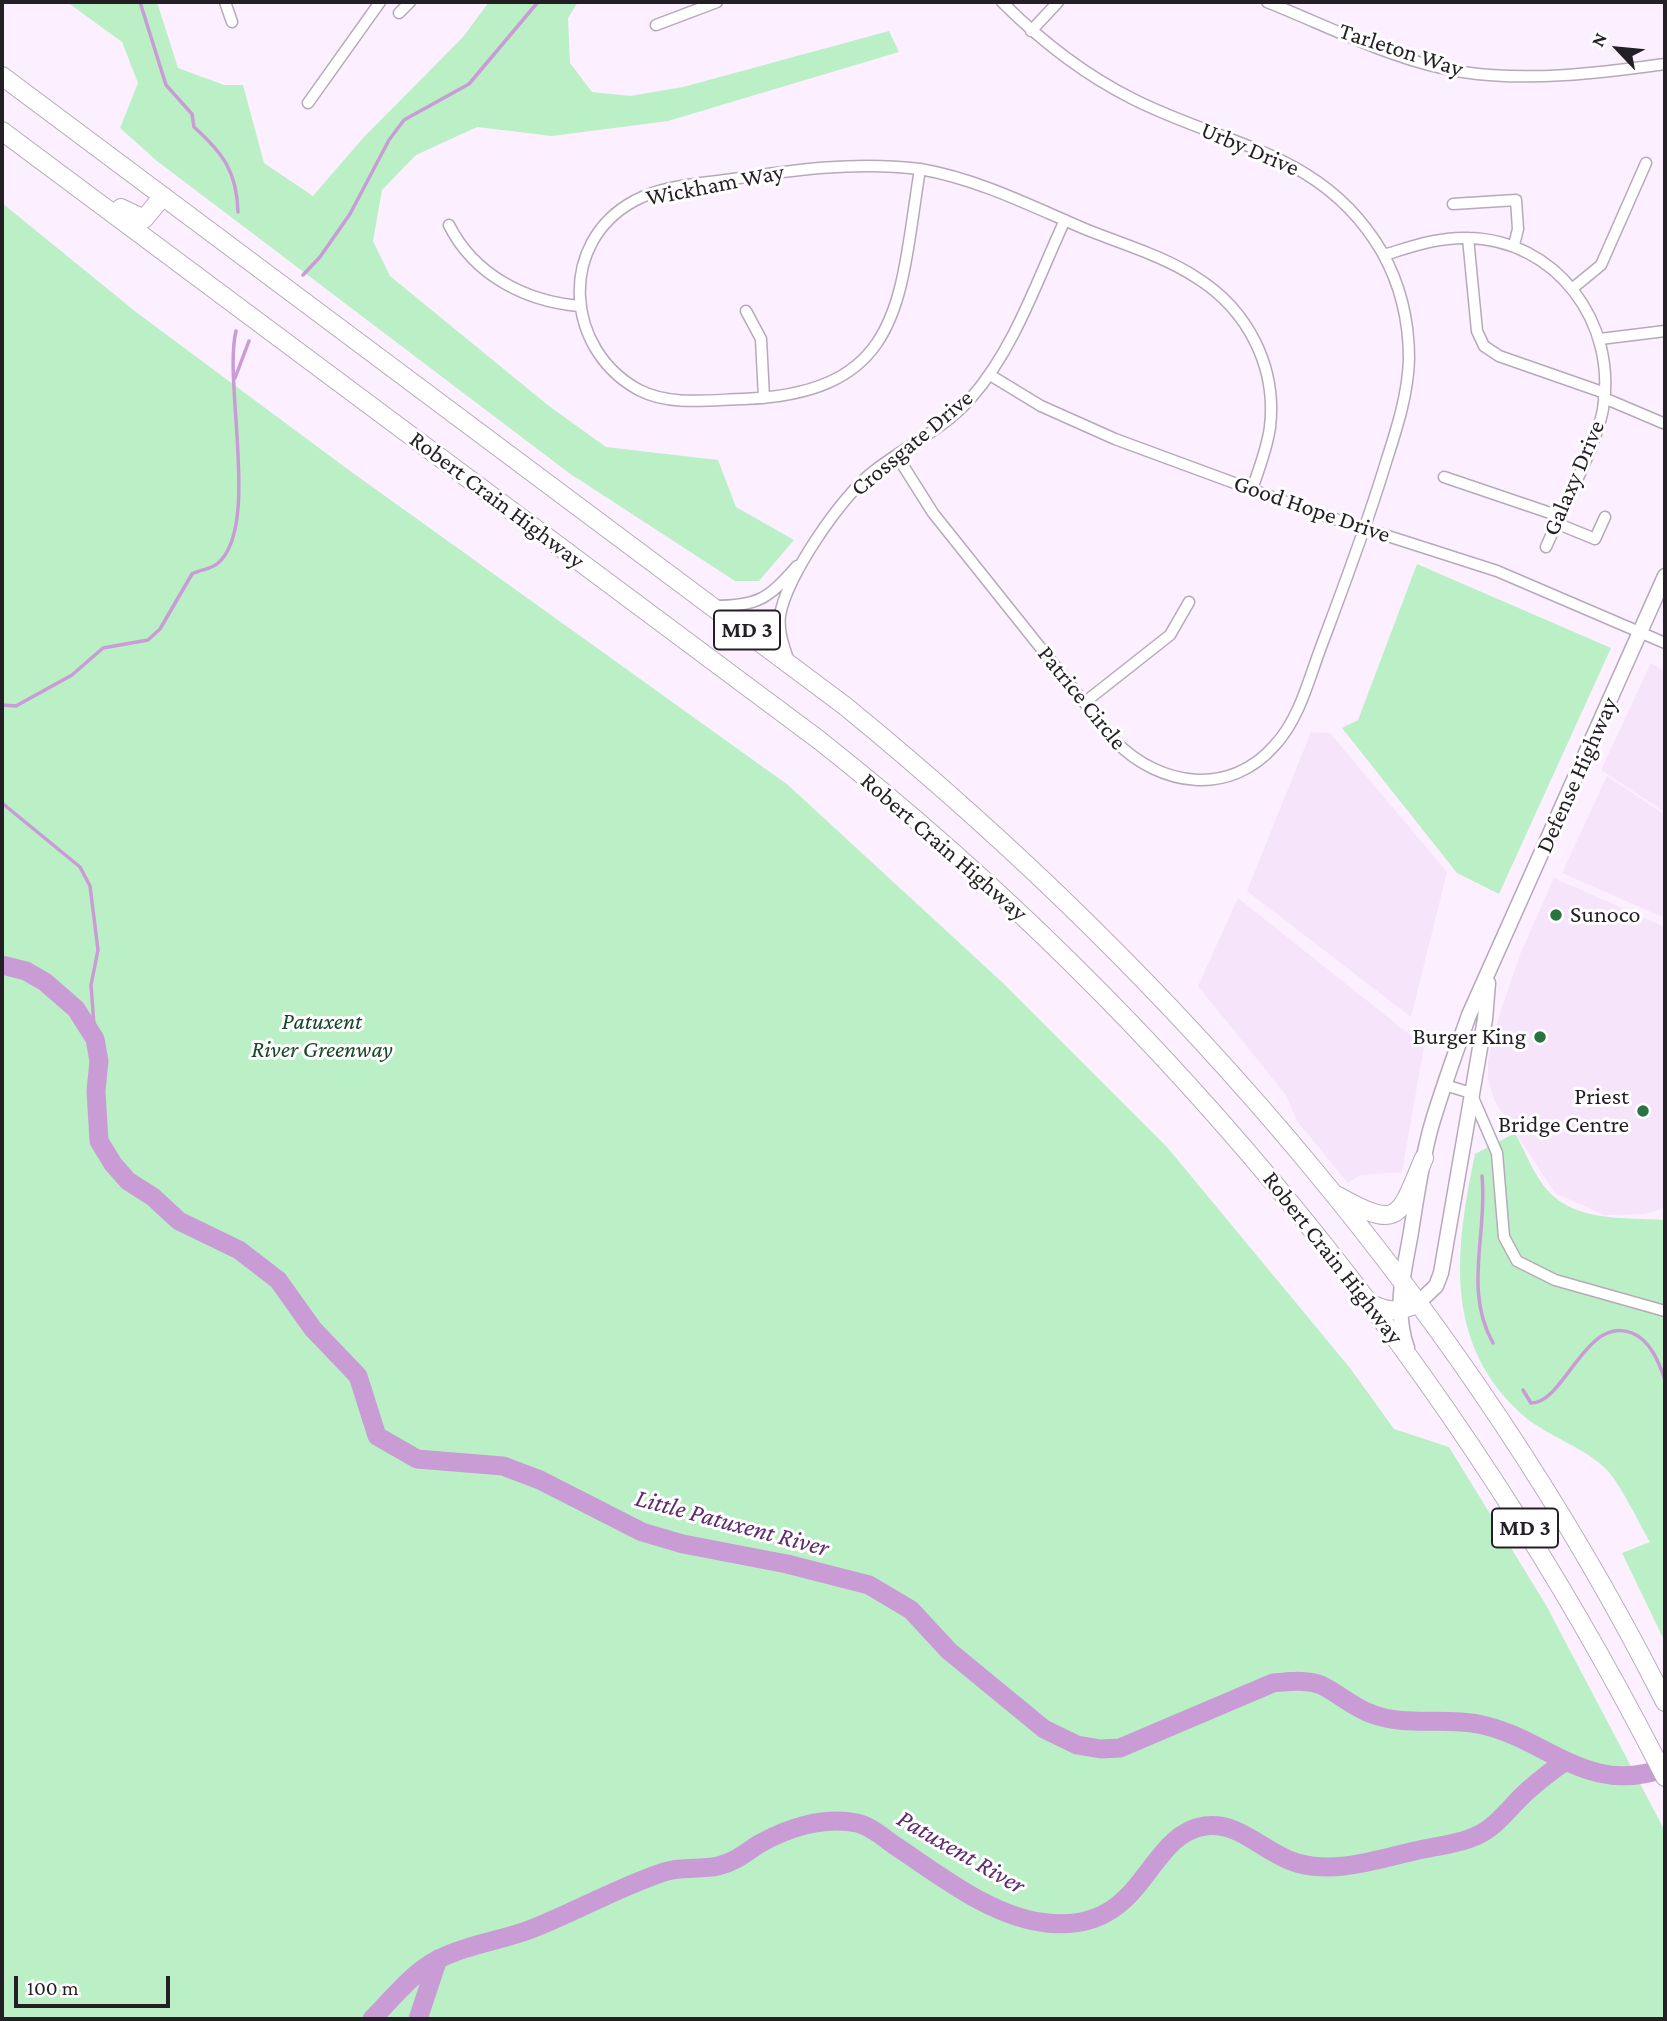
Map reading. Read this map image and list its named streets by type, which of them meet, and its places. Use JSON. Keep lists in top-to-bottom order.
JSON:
{
  "streets": {
    "highway": ["Robert Crain Highway", "MD 3"],
    "main road": ["Defense Highway"],
    "street": [
      "Tarleton Way",
      "Urby Drive",
      "Wickham Way",
      "Crossgate Drive",
      "Galaxy Drive",
      "Good Hope Drive",
      "Patrice Circle"
    ]
  },
  "crossings": [
    ["Urby Drive", "Galaxy Drive"],
    ["Urby Drive", "Good Hope Drive"],
    ["Urby Drive", "Patrice Circle"],
    ["Wickham Way", "Crossgate Drive"],
    ["Wickham Way", "Good Hope Drive"],
    ["Crossgate Drive", "Robert Crain Highway"],
    ["Crossgate Drive", "Good Hope Drive"],
    ["Crossgate Drive", "Patrice Circle"],
    ["Robert Crain Highway", "Defense Highway"],
    ["Good Hope Drive", "Patrice Circle"],
    ["Good Hope Drive", "Defense Highway"]
  ],
  "water": ["Little Patuxent River", "Patuxent River"],
  "parks": ["Patuxent River Greenway"],
  "places": ["Sunoco", "Burger King", "Priest Bridge Centre"],
  "scale_bar": "100 m",
  "north": "top left"
}
